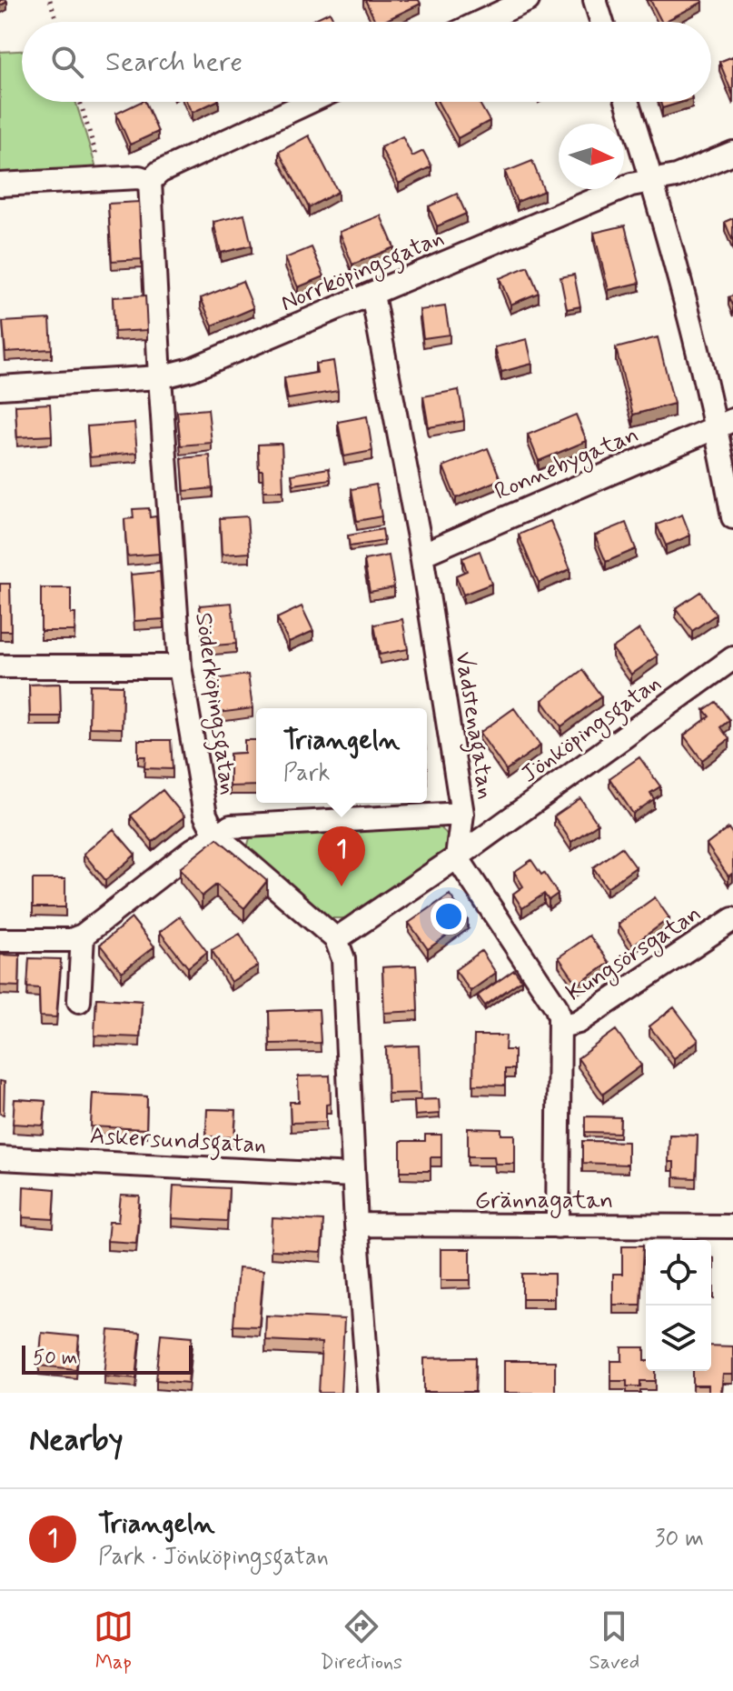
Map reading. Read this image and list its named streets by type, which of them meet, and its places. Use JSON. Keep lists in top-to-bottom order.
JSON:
{
  "streets": {
    "street": [
      "Norrköpingsgatan",
      "Ronnebygatan",
      "Söderköpingsgatan",
      "Vadstenagatan",
      "Jönköpingsgatan",
      "Kungsörsgatan",
      "Askersundsgatan",
      "Grännagatan"
    ]
  },
  "crossings": [
    ["Norrköpingsgatan", "Söderköpingsgatan"],
    ["Norrköpingsgatan", "Vadstenagatan"],
    ["Ronnebygatan", "Vadstenagatan"],
    ["Söderköpingsgatan", "Jönköpingsgatan"],
    ["Vadstenagatan", "Jönköpingsgatan"]
  ],
  "scale_bar": "50 m",
  "north": "right",
  "page": {
    "search": "Search here",
    "popup": ["Triangeln", "Park"],
    "pins": "1",
    "scale": "50 m",
    "heading": "Nearby",
    "list": [
      {
        "mark": "1",
        "name": "Triangeln",
        "note": "Park · Jönköpingsgatan",
        "value": "30 m"
      }
    ],
    "nav": ["Map", "Directions", "Saved"]
  }
}
